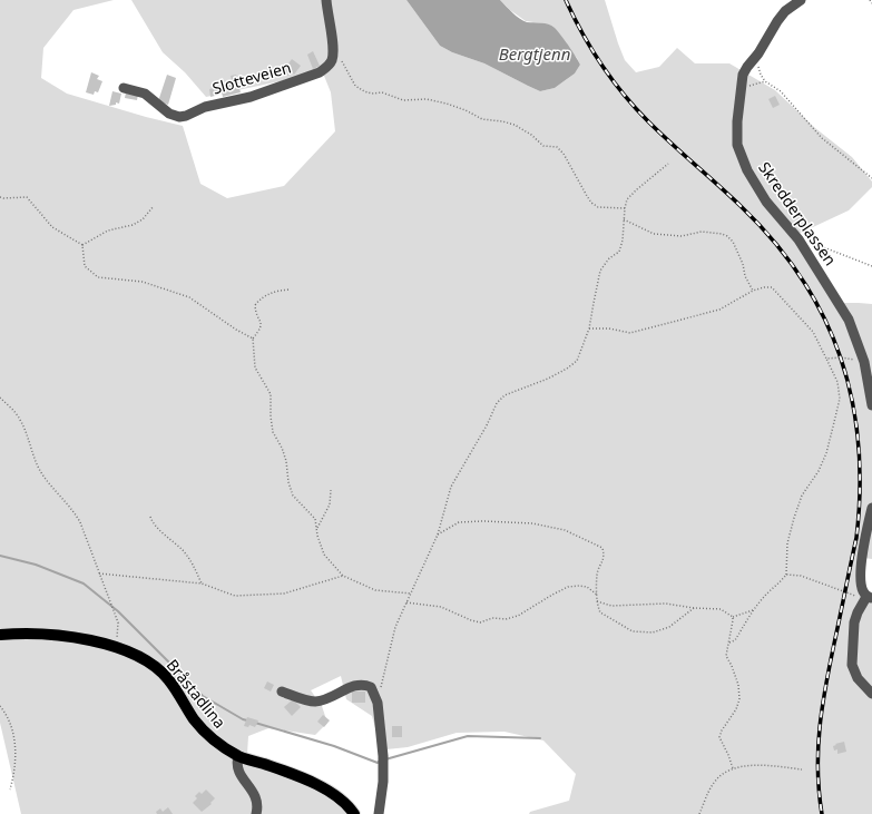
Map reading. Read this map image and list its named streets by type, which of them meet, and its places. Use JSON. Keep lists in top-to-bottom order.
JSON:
{
  "streets": {
    "main road": ["Bråstadlina"],
    "street": ["Slotteveien", "Skredderplassen"]
  },
  "water": ["Bergtjenn"]
}
